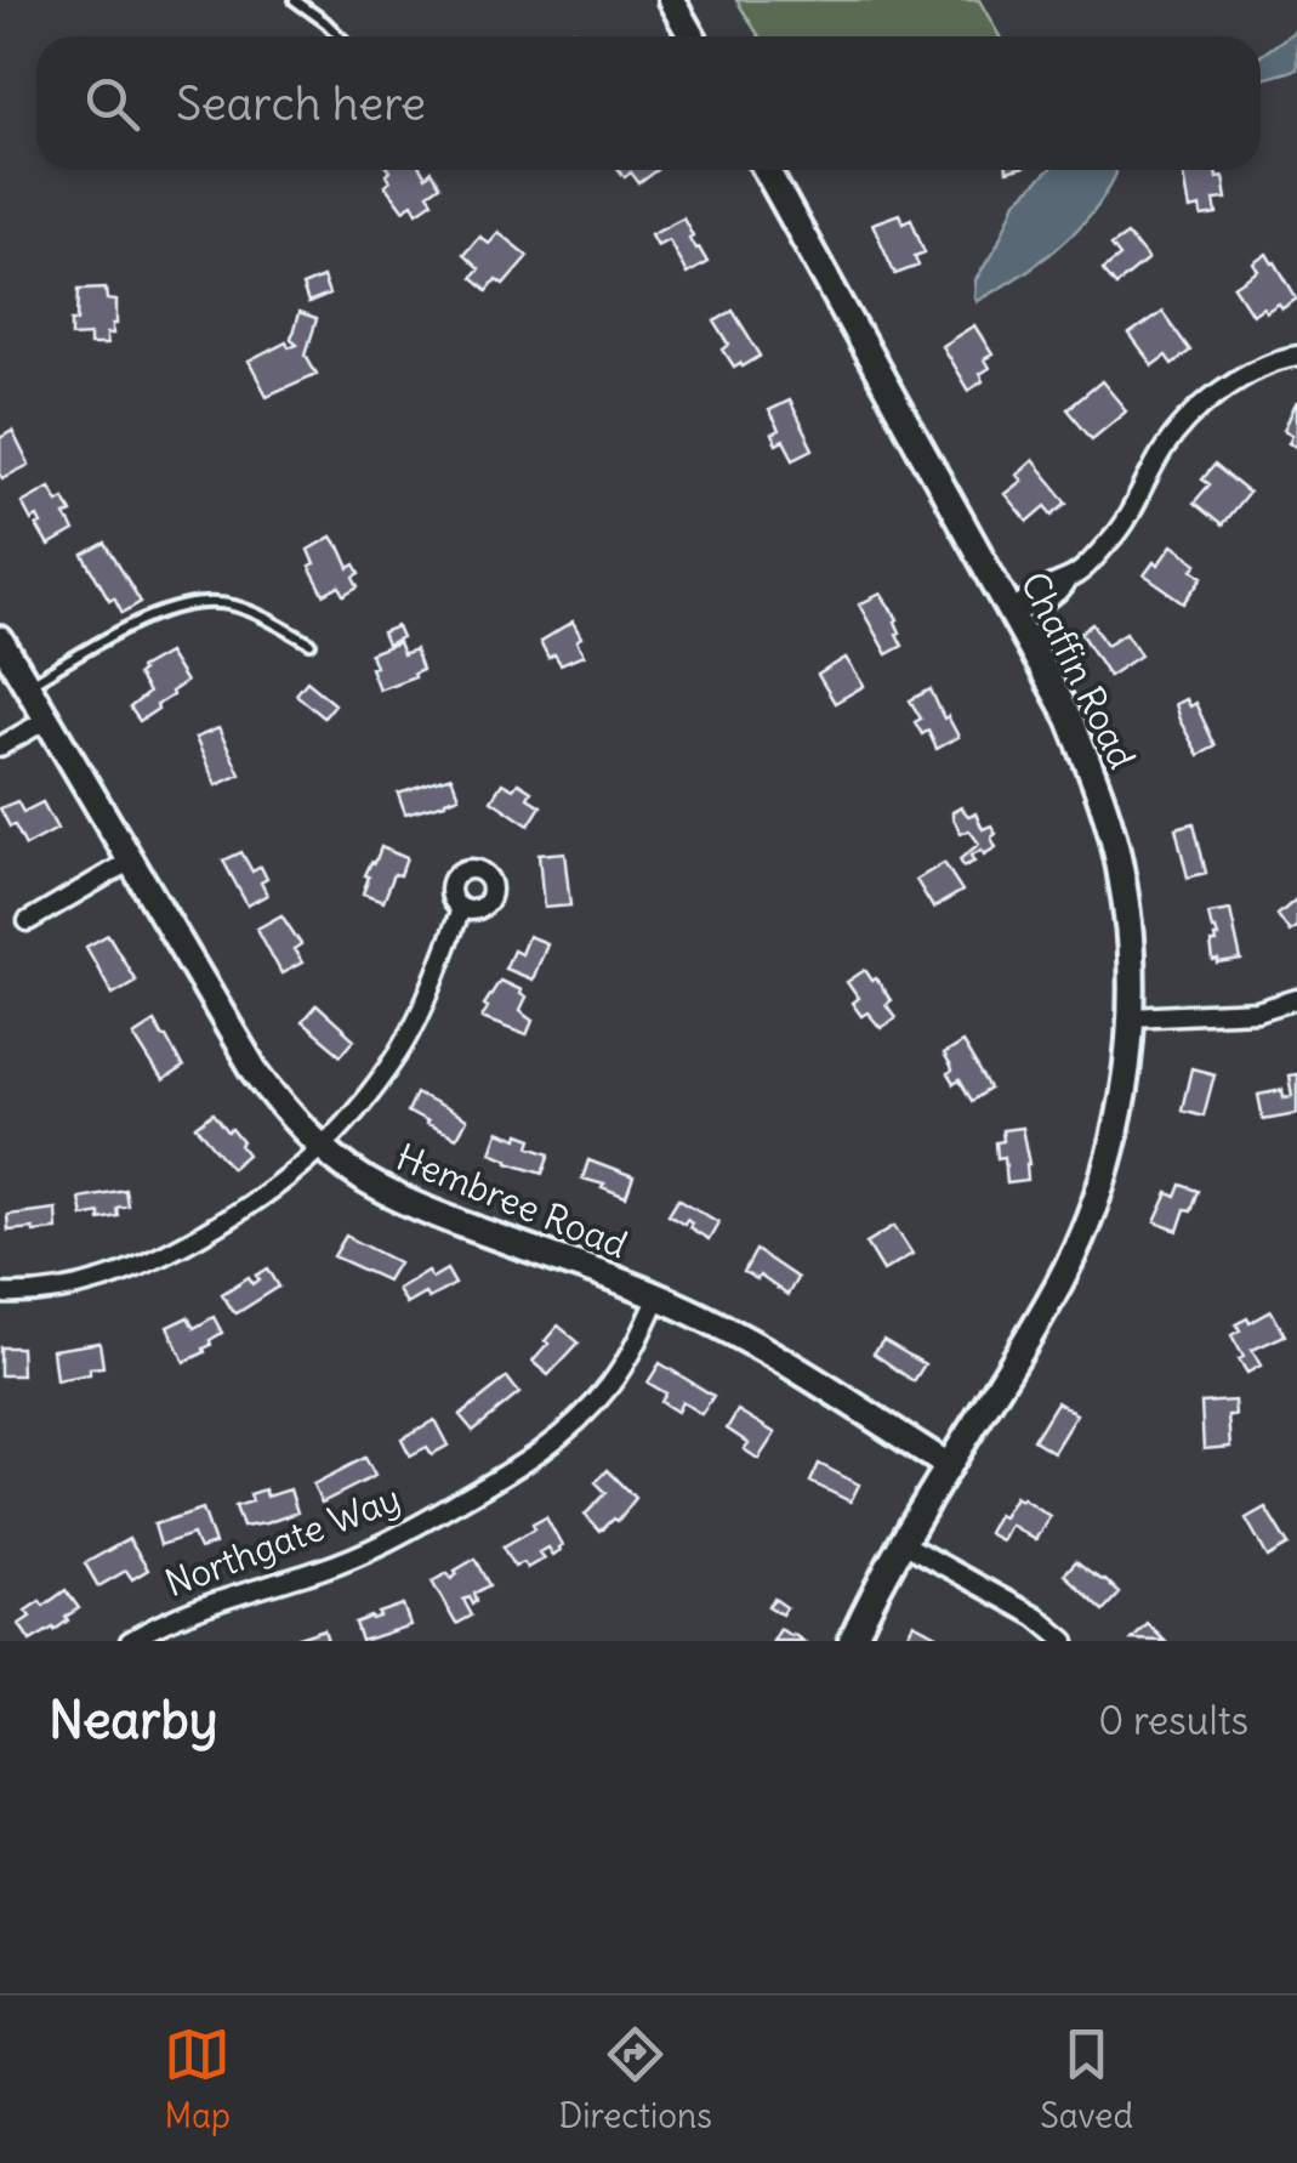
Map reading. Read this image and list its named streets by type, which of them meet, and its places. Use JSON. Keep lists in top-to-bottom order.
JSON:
{
  "streets": {
    "street": ["Chaffin Road", "Hembree Road", "Northgate Way"]
  },
  "crossings": [
    ["Chaffin Road", "Hembree Road"],
    ["Hembree Road", "Northgate Way"]
  ],
  "page": {
    "search": "Search here",
    "heading": ["Nearby", "0 results"],
    "nav": ["Map", "Directions", "Saved"]
  }
}
